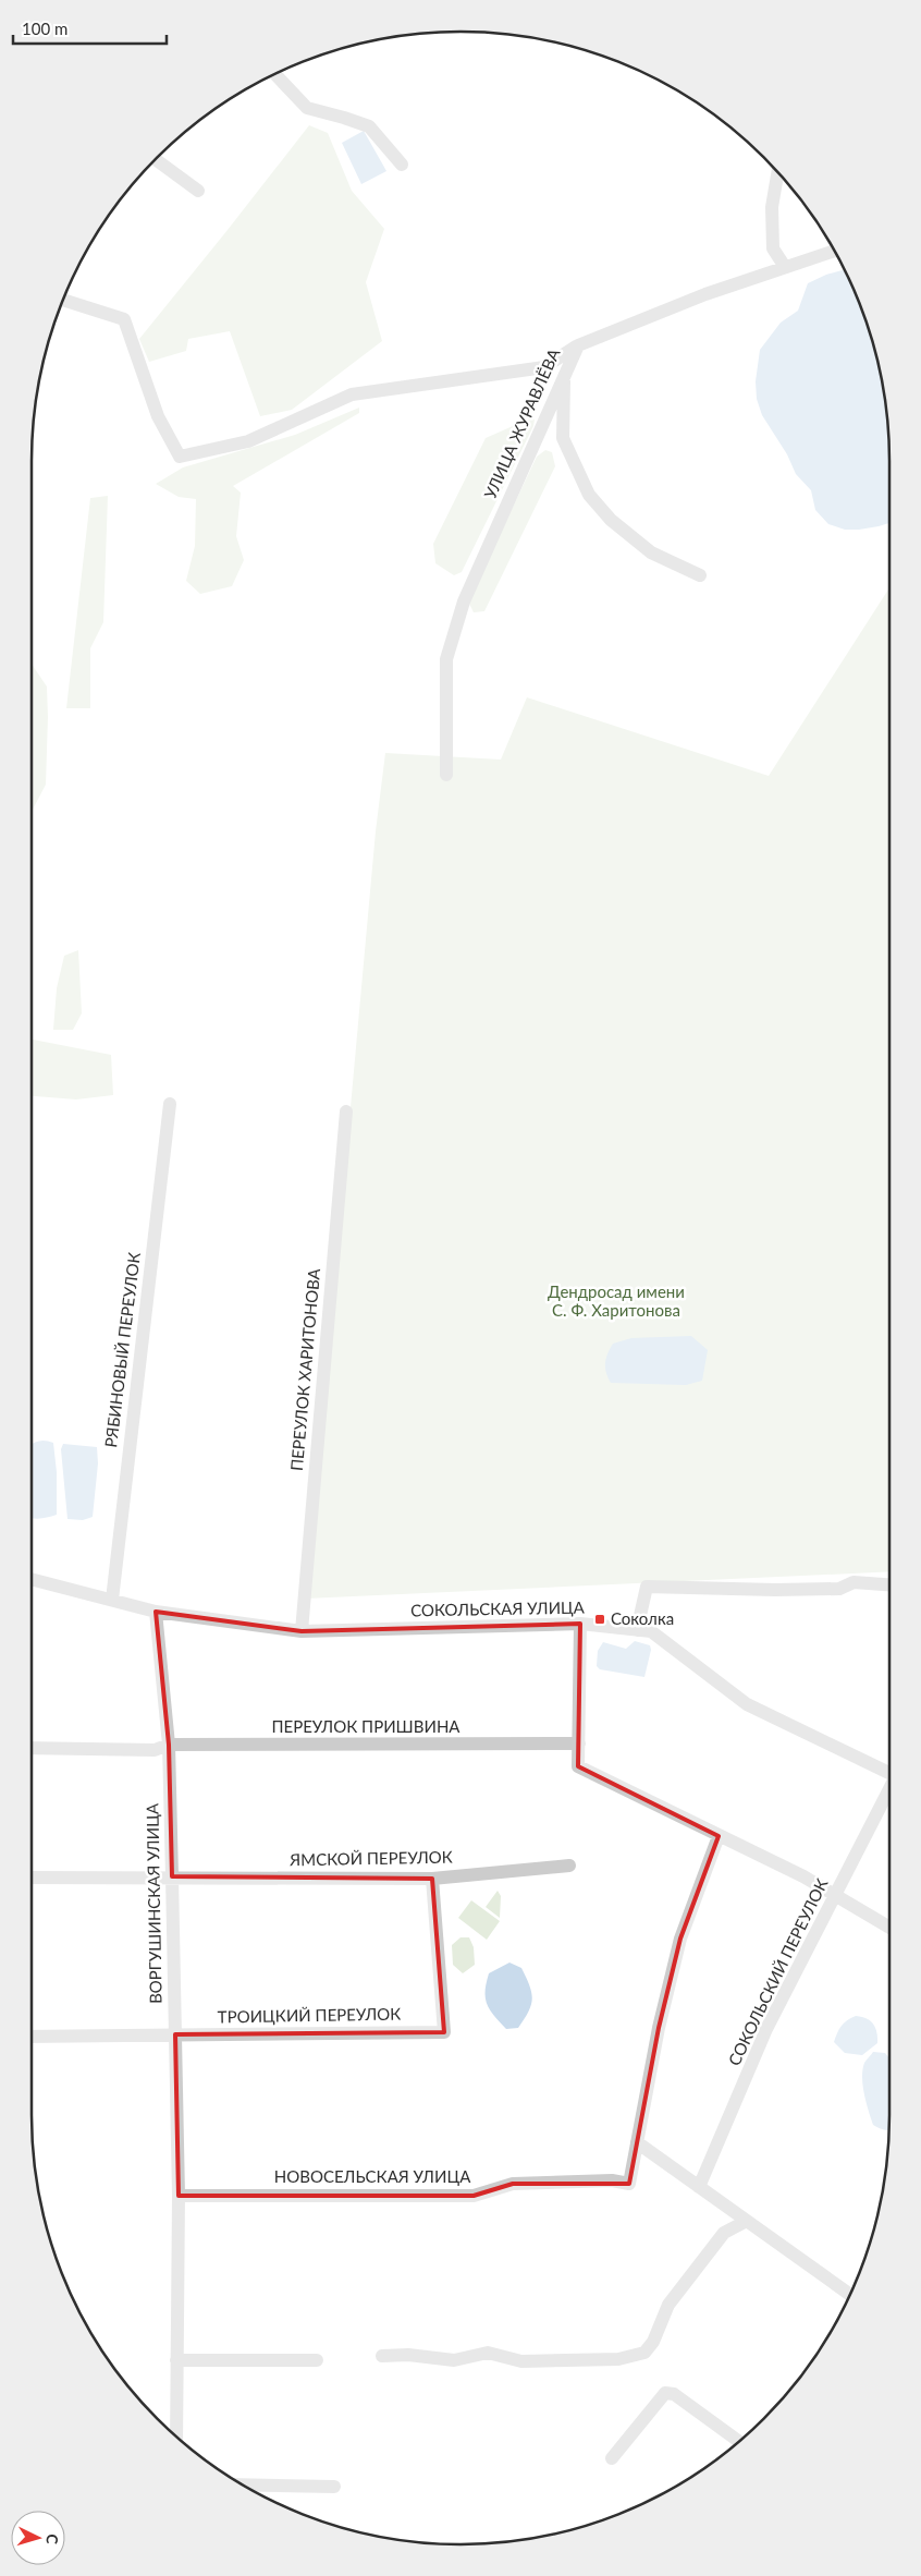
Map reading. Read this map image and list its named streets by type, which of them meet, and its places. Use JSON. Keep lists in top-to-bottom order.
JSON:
{
  "streets": {
    "street": [
      "УЛИЦА ЖУРАВЛЁВА",
      "РЯБИНОВЫЙ ПЕРЕУЛОК",
      "ПЕРЕУЛОК ХАРИТОНОВА",
      "СОКОЛЬСКАЯ УЛИЦА",
      "ПЕРЕУЛОК ПРИШВИНА",
      "ЯМСКОЙ ПЕРЕУЛОК",
      "ВОРГУШИНСКАЯ УЛИЦА",
      "СОКОЛЬСКИЙ ПЕРЕУЛОК",
      "ТРОИЦКИЙ ПЕРЕУЛОК",
      "НОВОСЕЛЬСКАЯ УЛИЦА"
    ]
  },
  "crossings": [
    ["РЯБИНОВЫЙ ПЕРЕУЛОК", "СОКОЛЬСКАЯ УЛИЦА"],
    ["ПЕРЕУЛОК ХАРИТОНОВА", "СОКОЛЬСКАЯ УЛИЦА"],
    ["СОКОЛЬСКАЯ УЛИЦА", "ВОРГУШИНСКАЯ УЛИЦА"],
    ["ПЕРЕУЛОК ПРИШВИНА", "ВОРГУШИНСКАЯ УЛИЦА"],
    ["ЯМСКОЙ ПЕРЕУЛОК", "ВОРГУШИНСКАЯ УЛИЦА"],
    ["ЯМСКОЙ ПЕРЕУЛОК", "ТРОИЦКИЙ ПЕРЕУЛОК"],
    ["ВОРГУШИНСКАЯ УЛИЦА", "ТРОИЦКИЙ ПЕРЕУЛОК"],
    ["ВОРГУШИНСКАЯ УЛИЦА", "НОВОСЕЛЬСКАЯ УЛИЦА"]
  ],
  "parks": ["Дендросад имени С. Ф. Харитонова"],
  "places": {
    "transit": ["Соколка"]
  },
  "scale_bar": "100 m",
  "north": "right"
}
